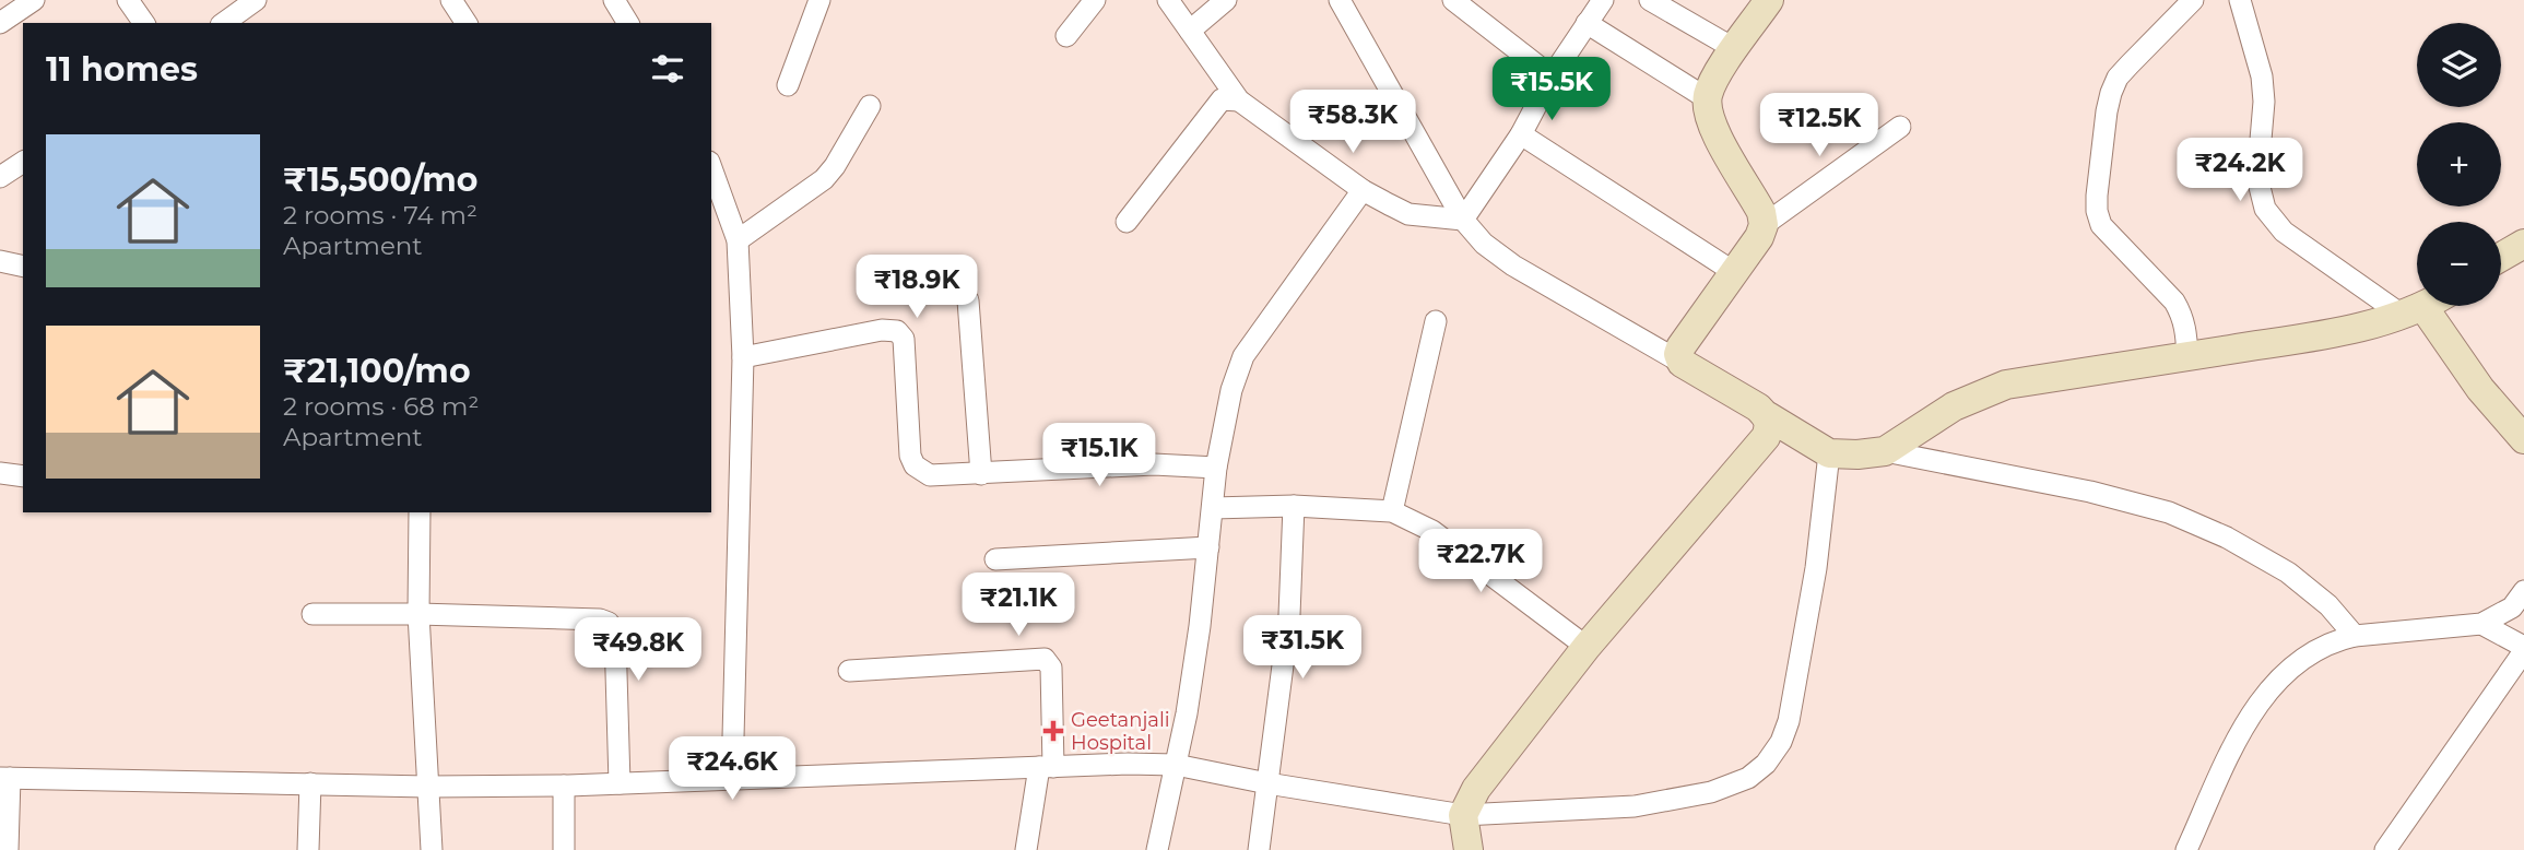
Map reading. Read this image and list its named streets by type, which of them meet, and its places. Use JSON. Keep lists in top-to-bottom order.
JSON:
{
  "places": {
    "health": ["Geetanjali Hospital"]
  },
  "page": {
    "map_buttons": ["+", "−"],
    "heading": "11 homes",
    "price": [
      "₹15.5K",
      "₹58.3K",
      "₹12.5K",
      "₹24.2K",
      "₹18.9K",
      "₹15.1K",
      "₹22.7K",
      "₹21.1K",
      "₹31.5K",
      "₹49.8K",
      "₹24.6K"
    ],
    "list": [
      {
        "name": "₹15,500/mo",
        "note": "2 rooms · 74 m² · Apartment"
      },
      {
        "name": "₹21,100/mo",
        "note": "2 rooms · 68 m² · Apartment"
      }
    ]
  }
}
